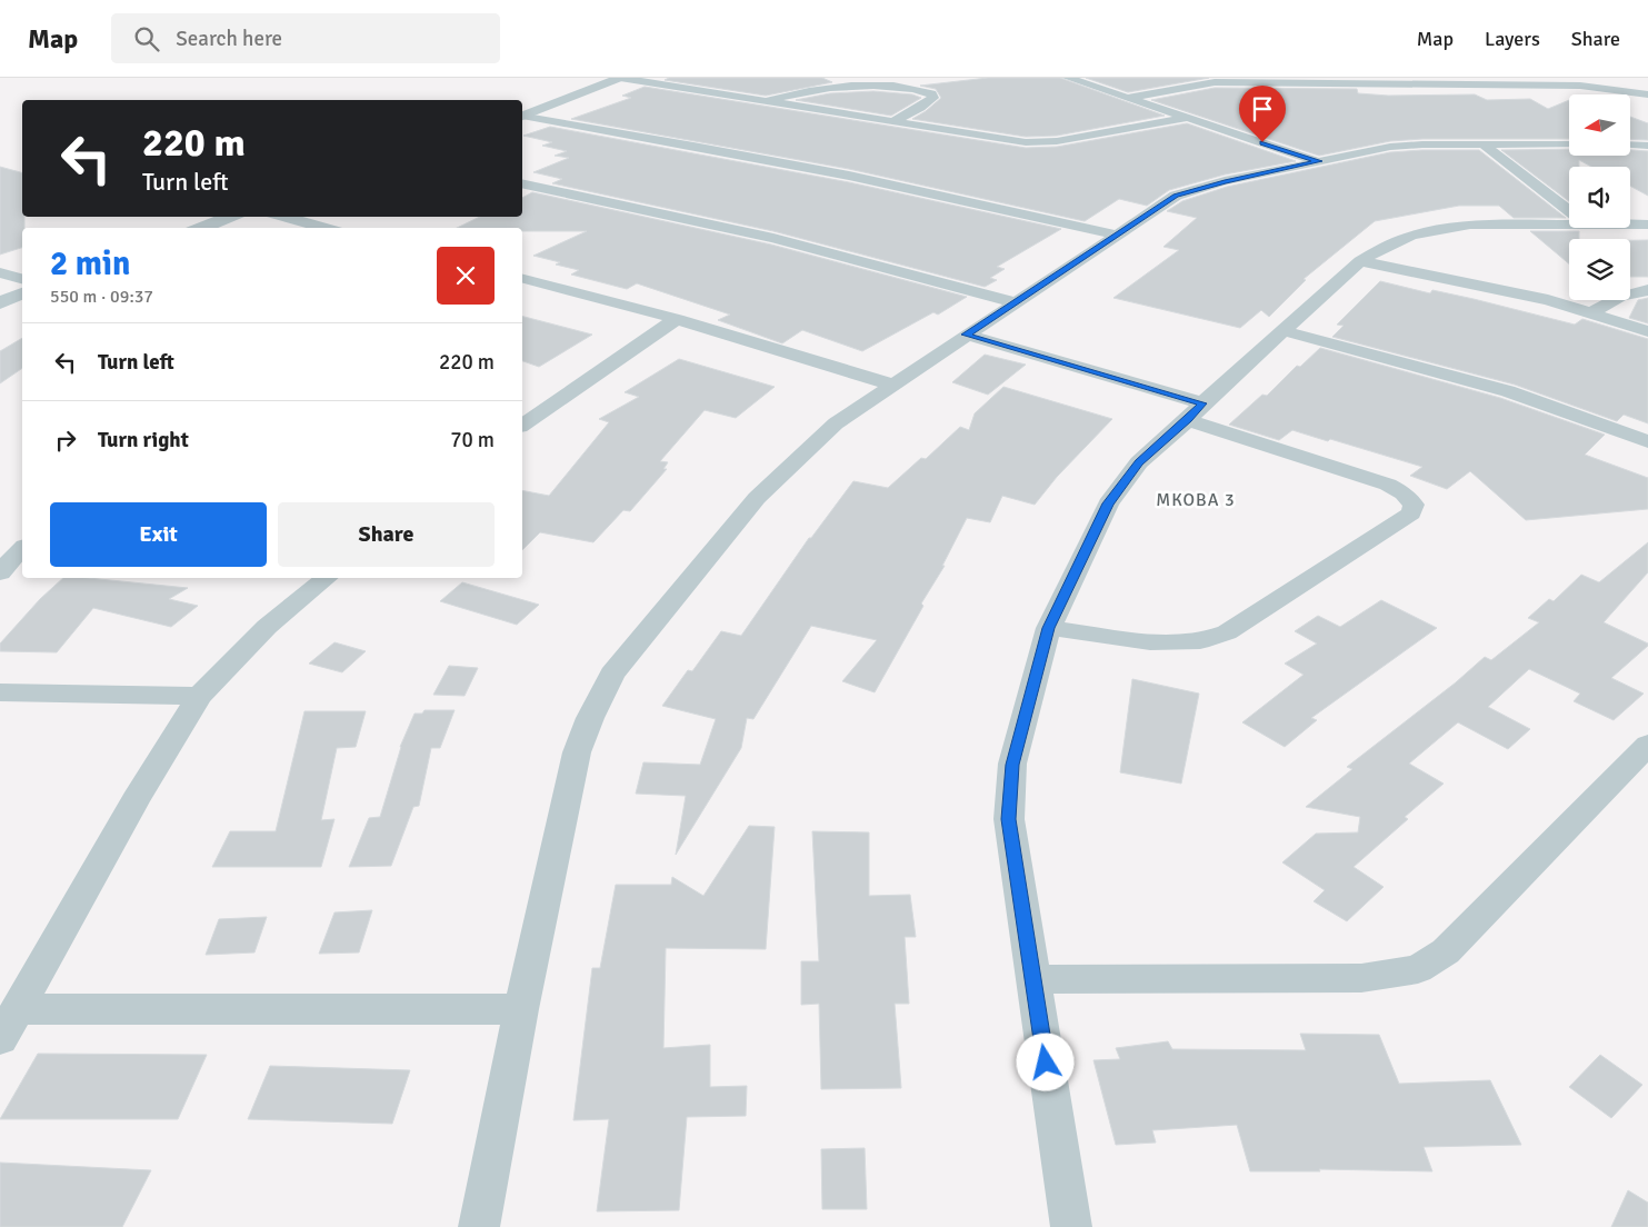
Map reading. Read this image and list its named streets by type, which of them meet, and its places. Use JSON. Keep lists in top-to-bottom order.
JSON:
{
  "districts": ["MKOBA 3"],
  "north": "left",
  "page": {
    "header": "Map",
    "search": "Search here",
    "nav": ["Map", "Layers", "Share"],
    "turn": ["220 m", "Turn left"],
    "heading": ["2 min", "550 m · 09:37"],
    "list": [
      {
        "name": "Turn left",
        "value": "220 m"
      },
      {
        "name": "Turn right",
        "value": "70 m"
      }
    ],
    "buttons": ["Exit", "Share"]
  }
}
